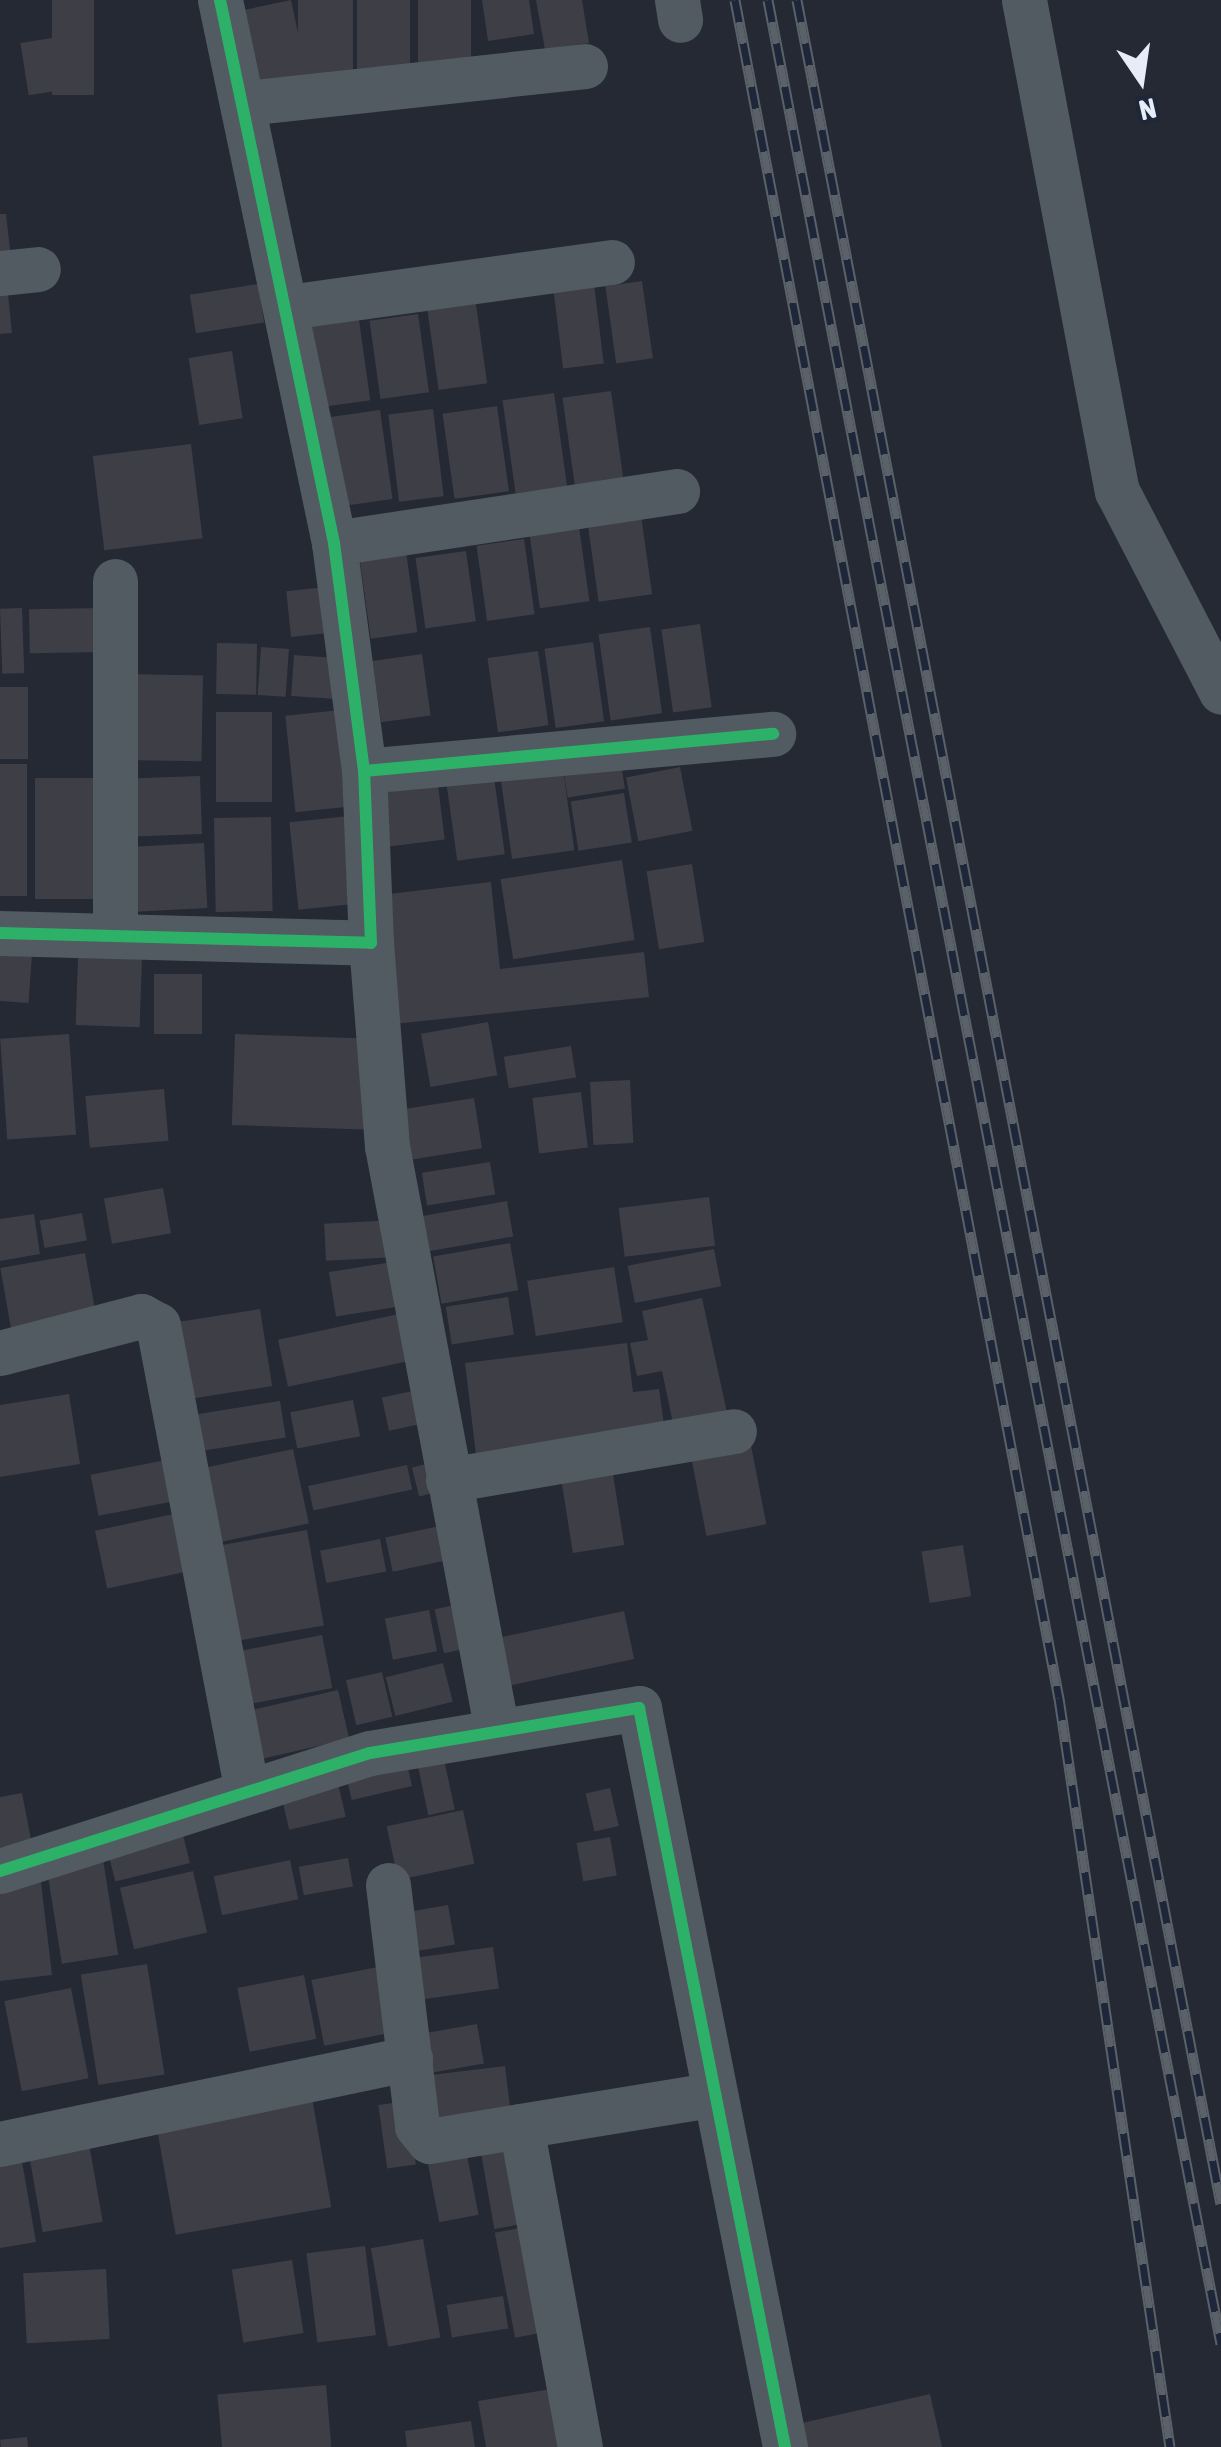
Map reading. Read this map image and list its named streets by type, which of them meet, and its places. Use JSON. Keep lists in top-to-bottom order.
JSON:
{
  "north": "bottom"
}
